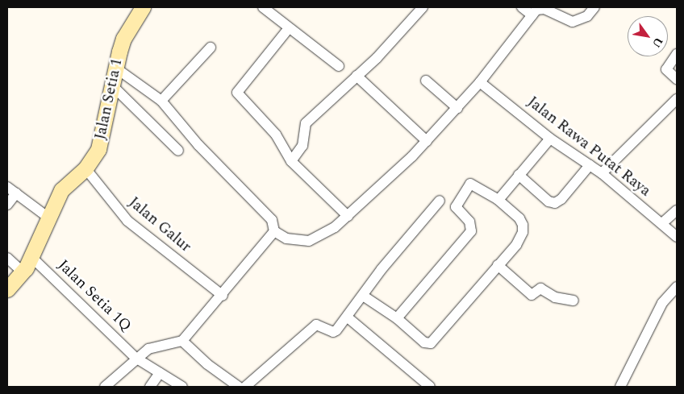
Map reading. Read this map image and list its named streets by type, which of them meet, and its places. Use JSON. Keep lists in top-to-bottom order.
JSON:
{
  "streets": {
    "street": [
      "Jalan Setia 1",
      "Jalan Rawa Putat Raya",
      "Jalan Galur",
      "Jalan Setia 1Q"
    ]
  },
  "crossings": [
    ["Jalan Setia 1", "Jalan Galur"],
    ["Jalan Setia 1", "Jalan Setia 1Q"]
  ],
  "north": "bottom right"
}
